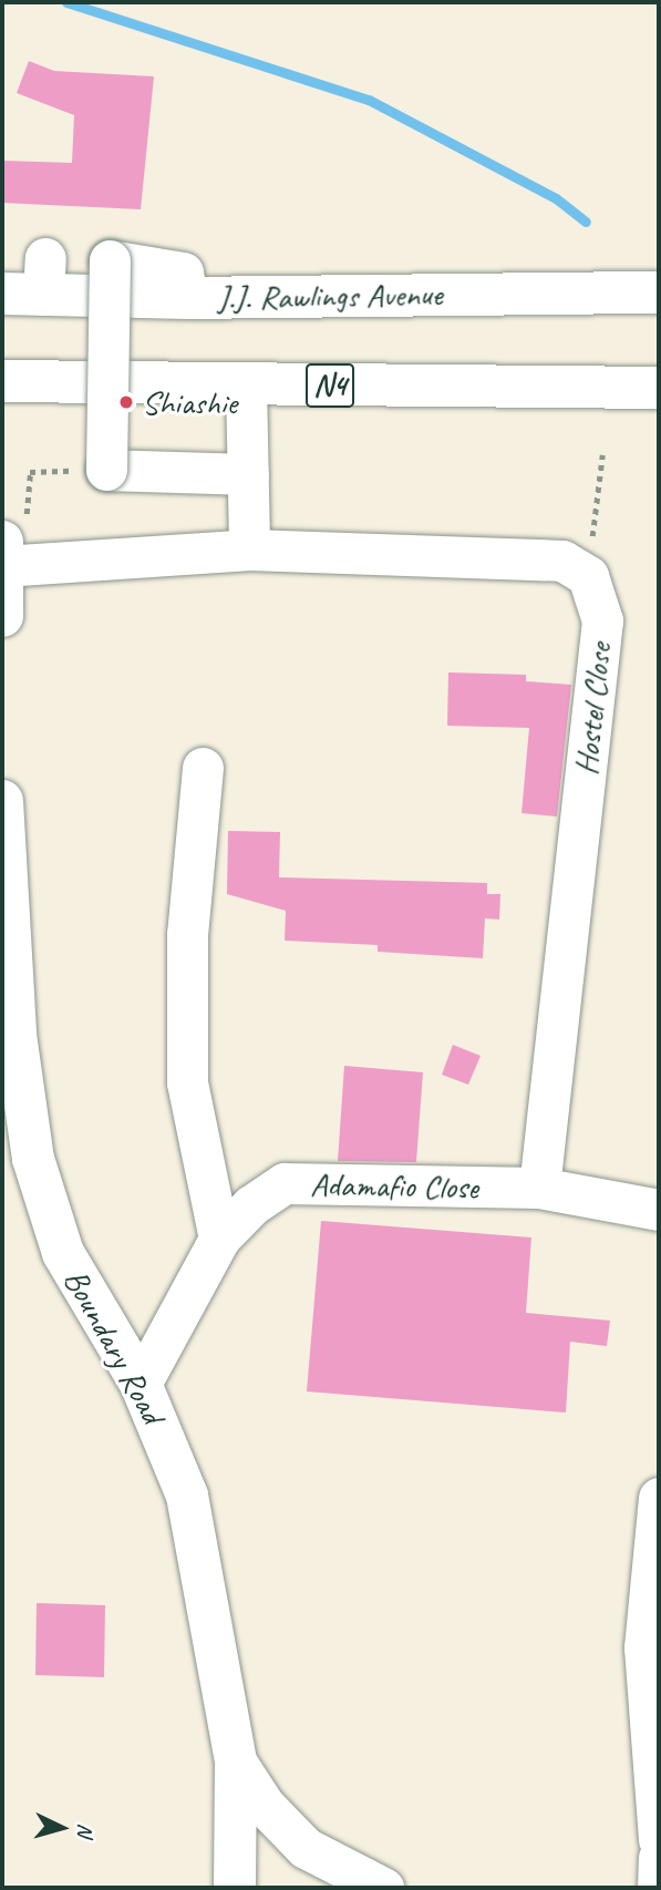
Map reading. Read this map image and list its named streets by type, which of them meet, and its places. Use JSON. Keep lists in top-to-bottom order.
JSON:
{
  "streets": {
    "main road": ["J.J. Rawlings Avenue", "N4", "Boundary Road"],
    "street": ["Hostel Close", "Adamafio Close"]
  },
  "crossings": [
    ["Hostel Close", "Adamafio Close"],
    ["Adamafio Close", "Boundary Road"]
  ],
  "places": ["Shiashie"],
  "north": "right"
}
